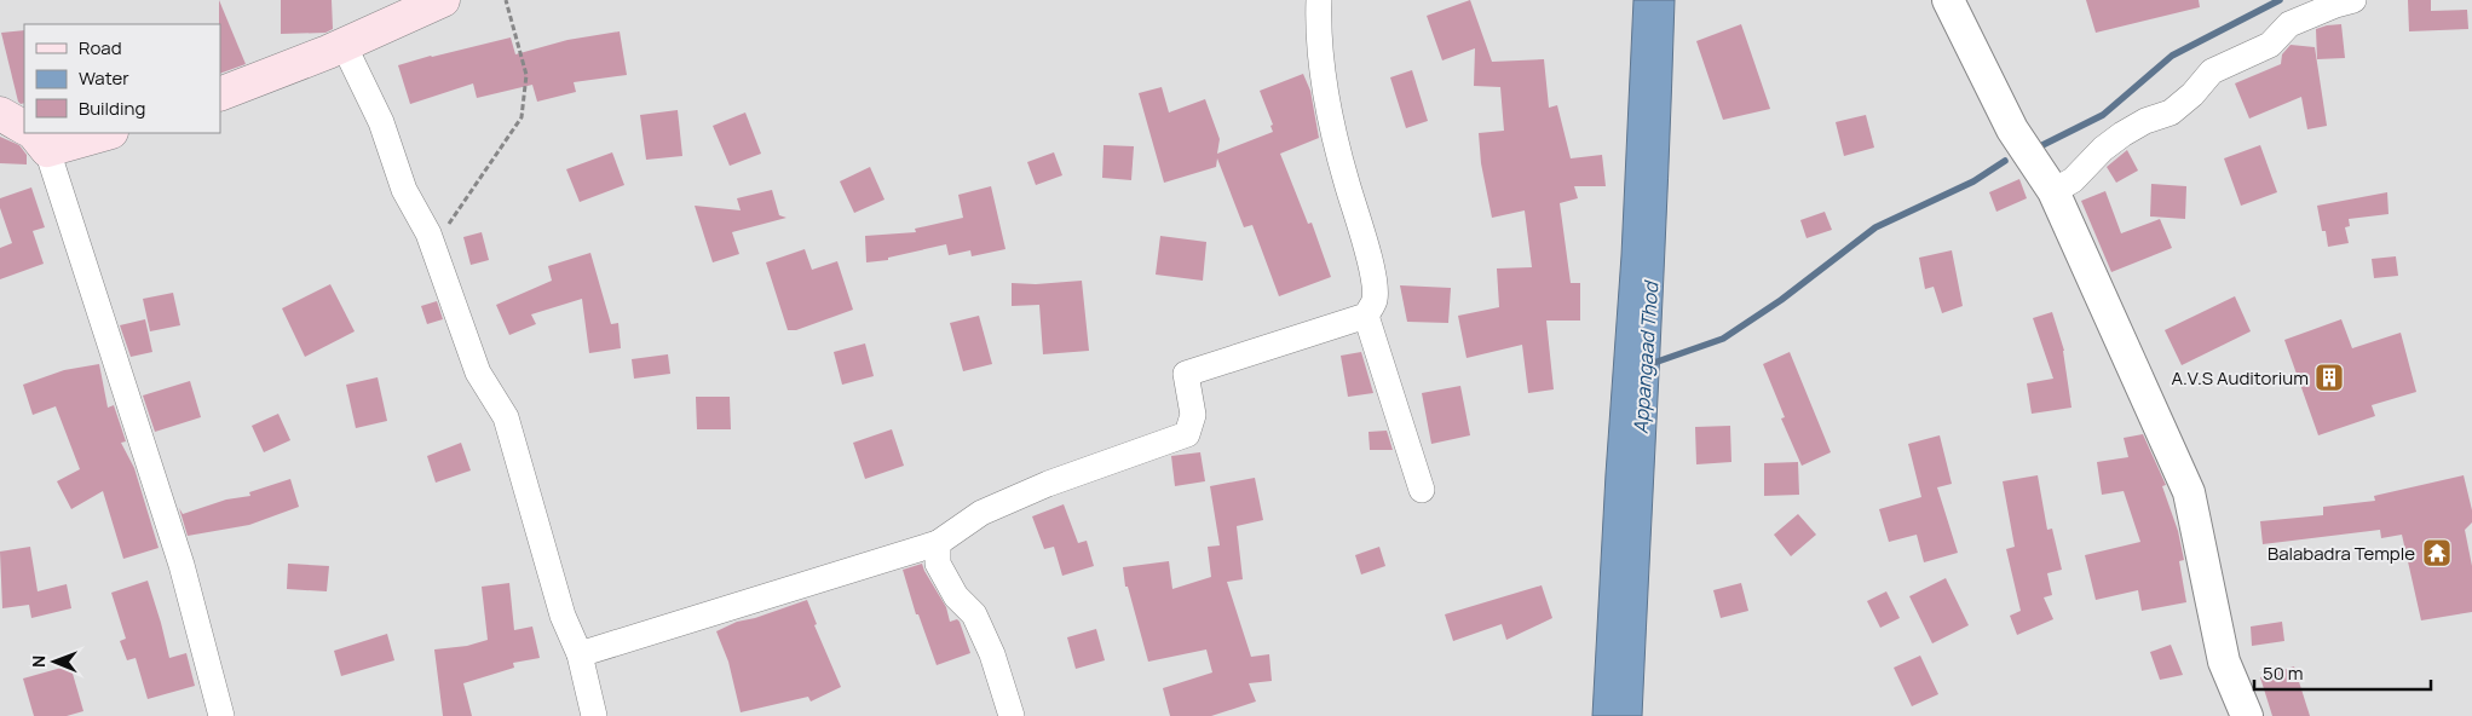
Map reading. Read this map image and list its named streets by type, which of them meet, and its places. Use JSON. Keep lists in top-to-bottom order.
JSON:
{
  "water": ["Appangaad Thod"],
  "places": {
    "building": ["A.V.S Auditorium"],
    "temple": ["Balabadra Temple"]
  },
  "legend": ["Road", "Water", "Building"],
  "scale_bar": "50 m",
  "north": "left"
}
